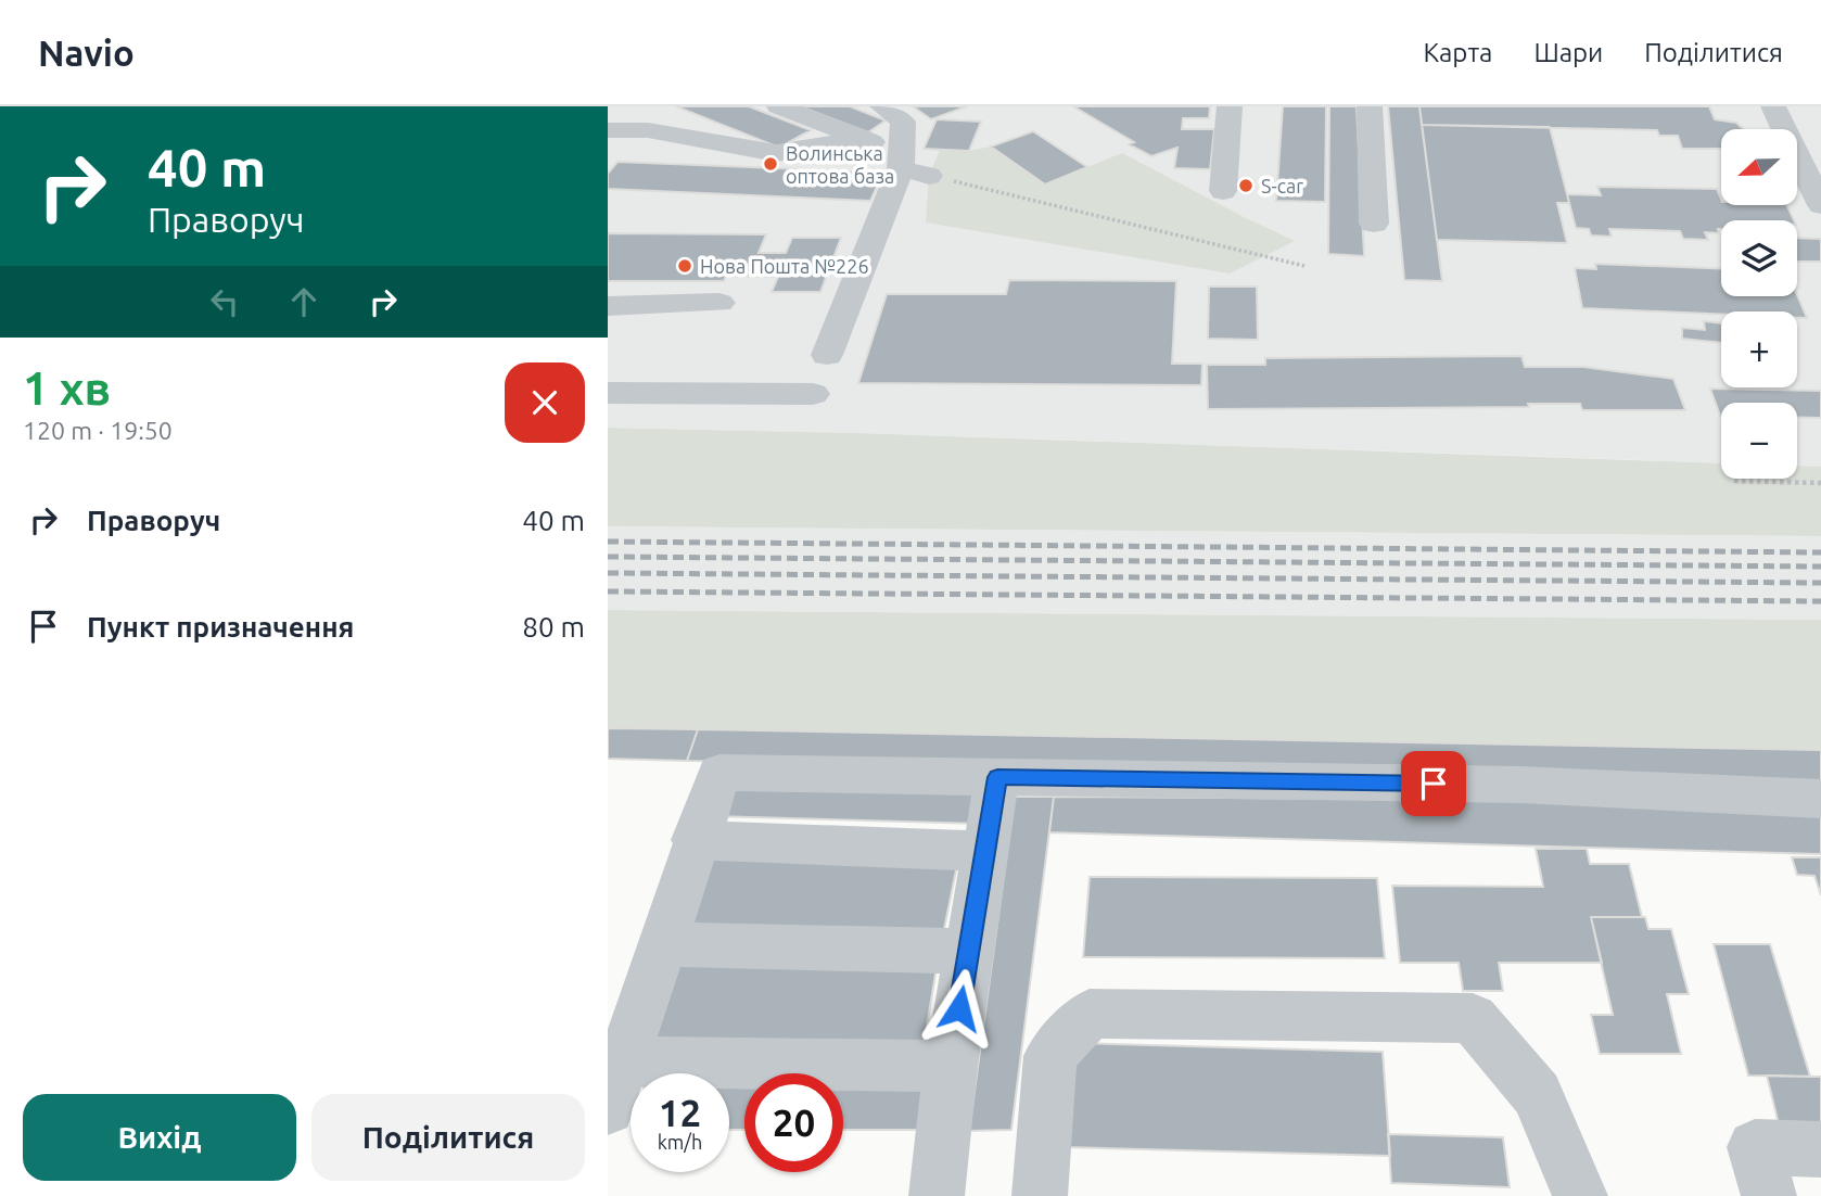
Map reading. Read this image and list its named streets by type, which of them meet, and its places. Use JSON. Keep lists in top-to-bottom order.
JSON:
{
  "places": ["Волинська оптова база", "S-car", "Нова Пошта №226"],
  "north": "left",
  "page": {
    "header": "Navio",
    "nav": ["Карта", "Шари", "Поділитися"],
    "turn": ["40 m", "Праворуч"],
    "map_buttons": ["+", "−"],
    "heading": ["1 хв", "120 m · 19:50"],
    "list": [
      {
        "name": "Праворуч",
        "value": "40 m"
      },
      {
        "name": "Пункт призначення",
        "value": "80 m"
      }
    ],
    "speed": "12 km/h",
    "limit": "20",
    "buttons": ["Вихід", "Поділитися"]
  }
}
